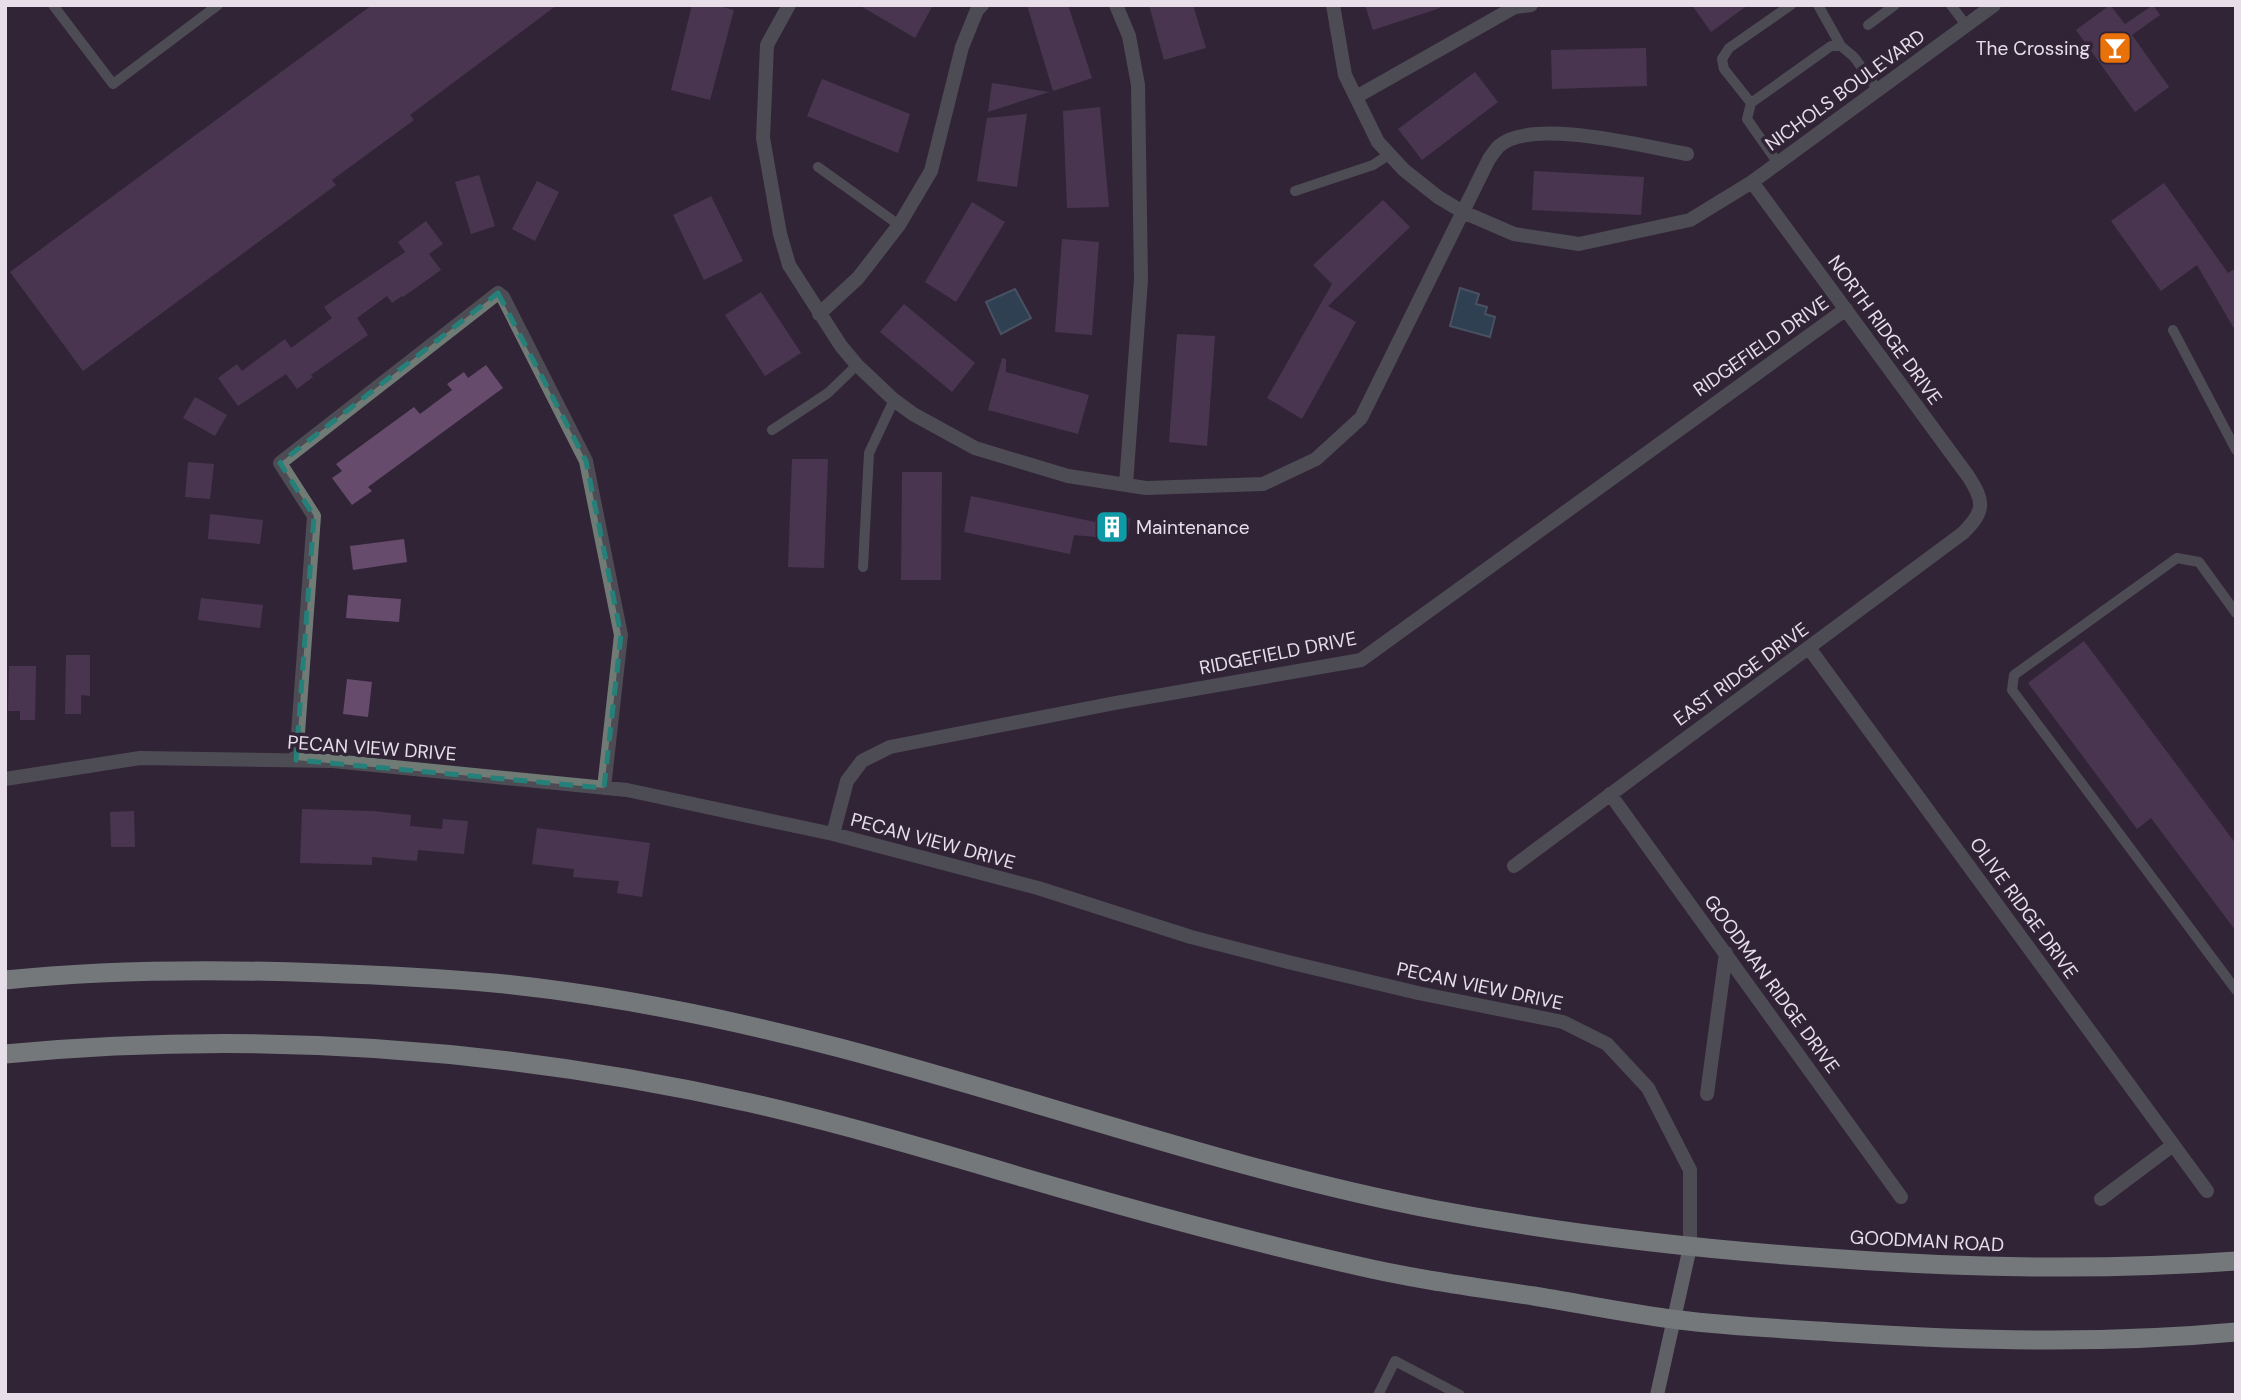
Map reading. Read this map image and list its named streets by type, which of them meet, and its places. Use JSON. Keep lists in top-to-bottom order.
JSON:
{
  "streets": {
    "highway": ["GOODMAN ROAD"],
    "street": [
      "NICHOLS BOULEVARD",
      "NORTH RIDGE DRIVE",
      "RIDGEFIELD DRIVE",
      "EAST RIDGE DRIVE",
      "PECAN VIEW DRIVE",
      "OLIVE RIDGE DRIVE",
      "GOODMAN RIDGE DRIVE"
    ]
  },
  "crossings": [
    ["NICHOLS BOULEVARD", "NORTH RIDGE DRIVE"],
    ["NORTH RIDGE DRIVE", "RIDGEFIELD DRIVE"],
    ["NORTH RIDGE DRIVE", "EAST RIDGE DRIVE"],
    ["RIDGEFIELD DRIVE", "PECAN VIEW DRIVE"],
    ["EAST RIDGE DRIVE", "OLIVE RIDGE DRIVE"],
    ["EAST RIDGE DRIVE", "GOODMAN RIDGE DRIVE"],
    ["PECAN VIEW DRIVE", "GOODMAN ROAD"]
  ],
  "places": {
    "bar": ["The Crossing"],
    "building": ["Maintenance"]
  }
}
